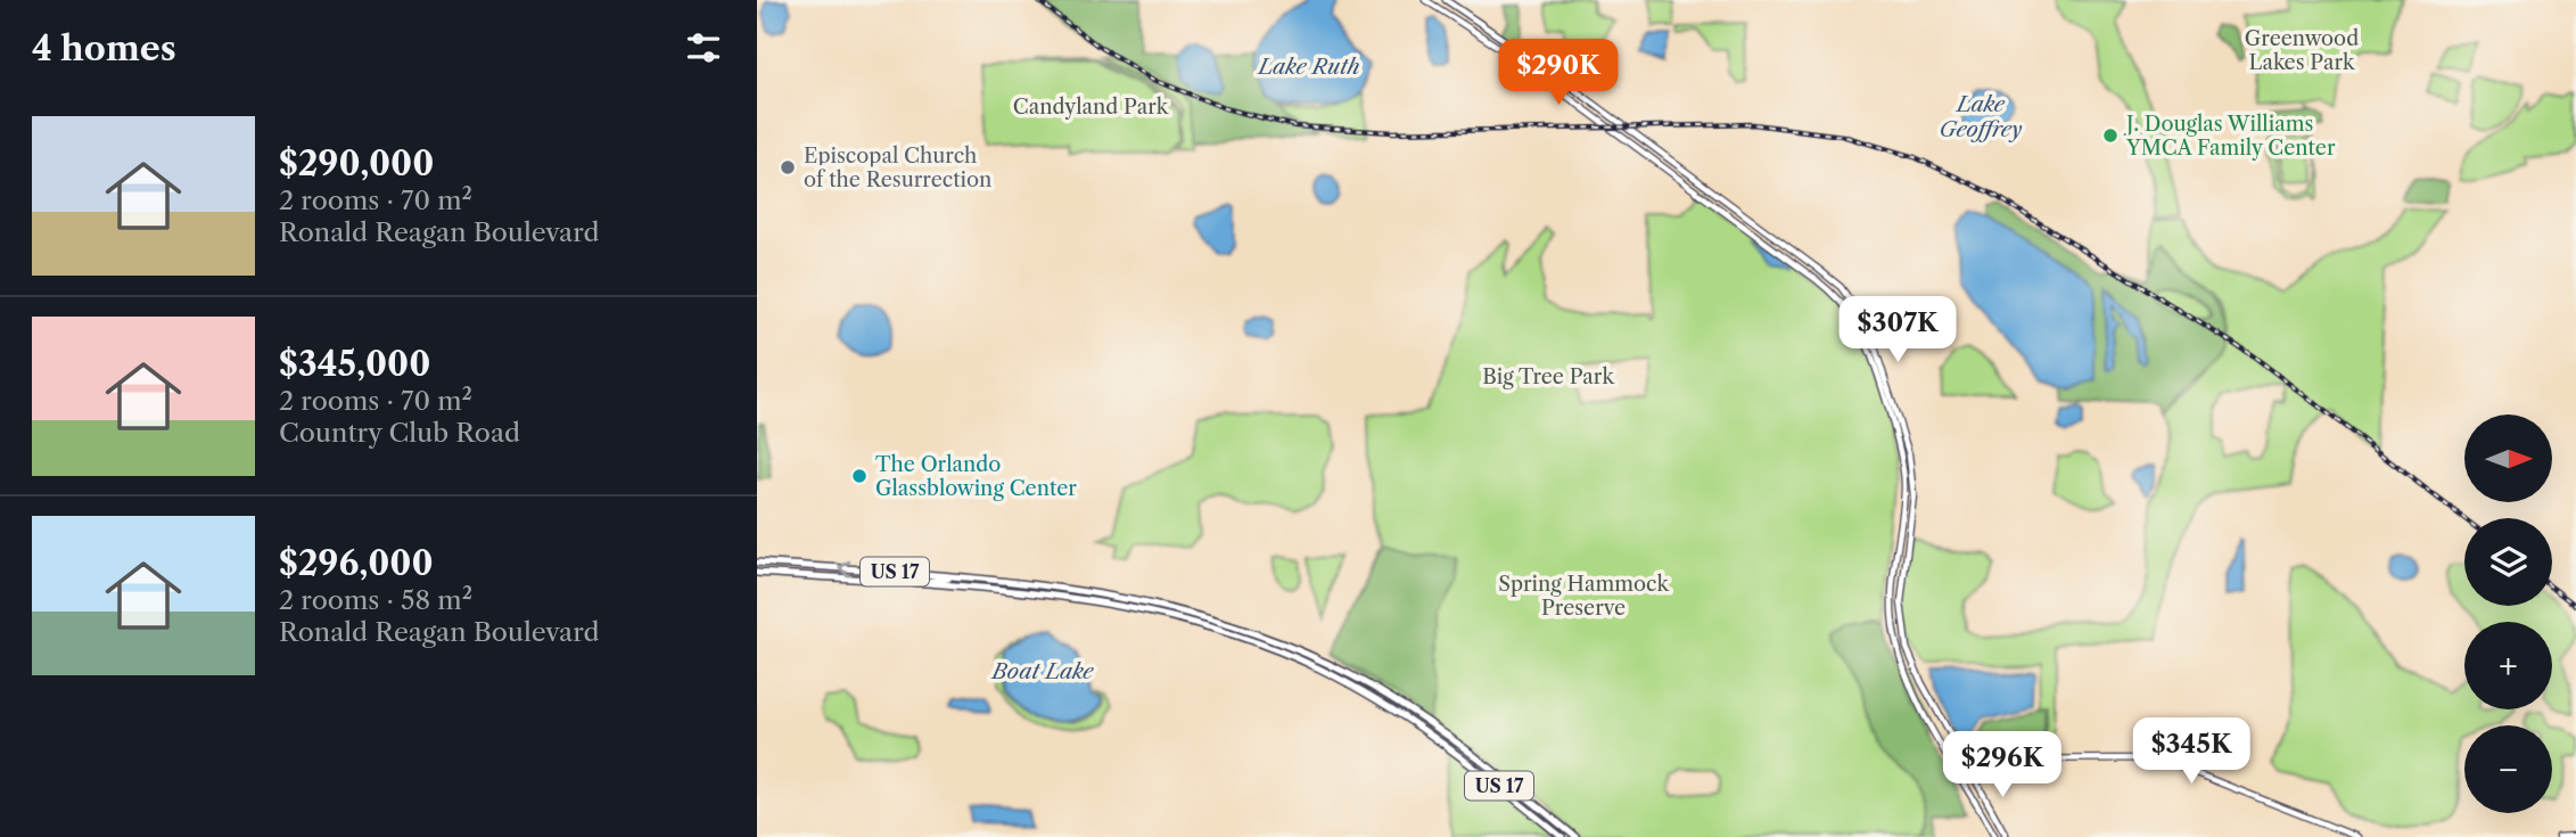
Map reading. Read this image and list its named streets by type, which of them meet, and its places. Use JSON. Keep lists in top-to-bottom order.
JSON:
{
  "streets": {
    "main road": ["US 17"]
  },
  "water": ["Lake Ruth", "Lake Geoffrey", "Boat Lake"],
  "parks": [
    "Greenwood Lakes Park",
    "Candyland Park",
    "Big Tree Park",
    "Spring Hammock Preserve"
  ],
  "places": ["J. Douglas Williams YMCA Family Center", "Episcopal Church of the Resurrection", "The Orlando Glassblowing Center"],
  "north": "right",
  "page": {
    "heading": "4 homes",
    "price": [
      "$290K",
      "$307K",
      "$345K",
      "$296K"
    ],
    "list": [
      {
        "name": "$290,000",
        "note": "2 rooms · 70 m² · Ronald Reagan Boulevard"
      },
      {
        "name": "$345,000",
        "note": "2 rooms · 70 m² · Country Club Road"
      },
      {
        "name": "$296,000",
        "note": "2 rooms · 58 m² · Ronald Reagan Boulevard"
      }
    ],
    "map_buttons": ["+", "−"]
  }
}
